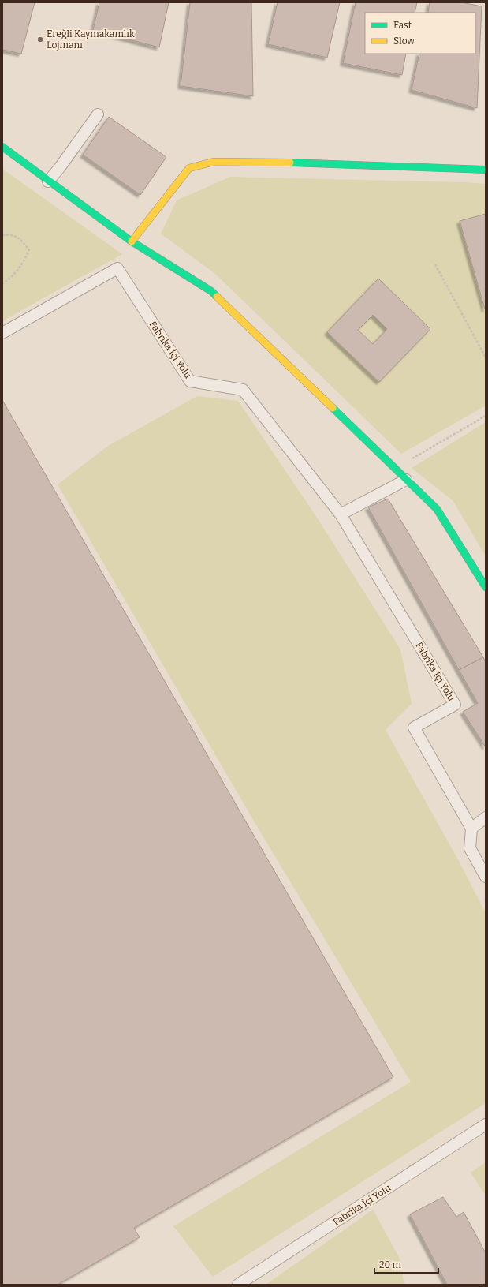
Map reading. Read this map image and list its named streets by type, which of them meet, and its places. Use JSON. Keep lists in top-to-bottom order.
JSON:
{
  "streets": {
    "lane": ["Fabrika İçi Yolu"]
  },
  "places": ["Ereğli Kaymakamlık Lojmanı"],
  "legend": ["Fast", "Slow"],
  "scale_bar": "20 m"
}
